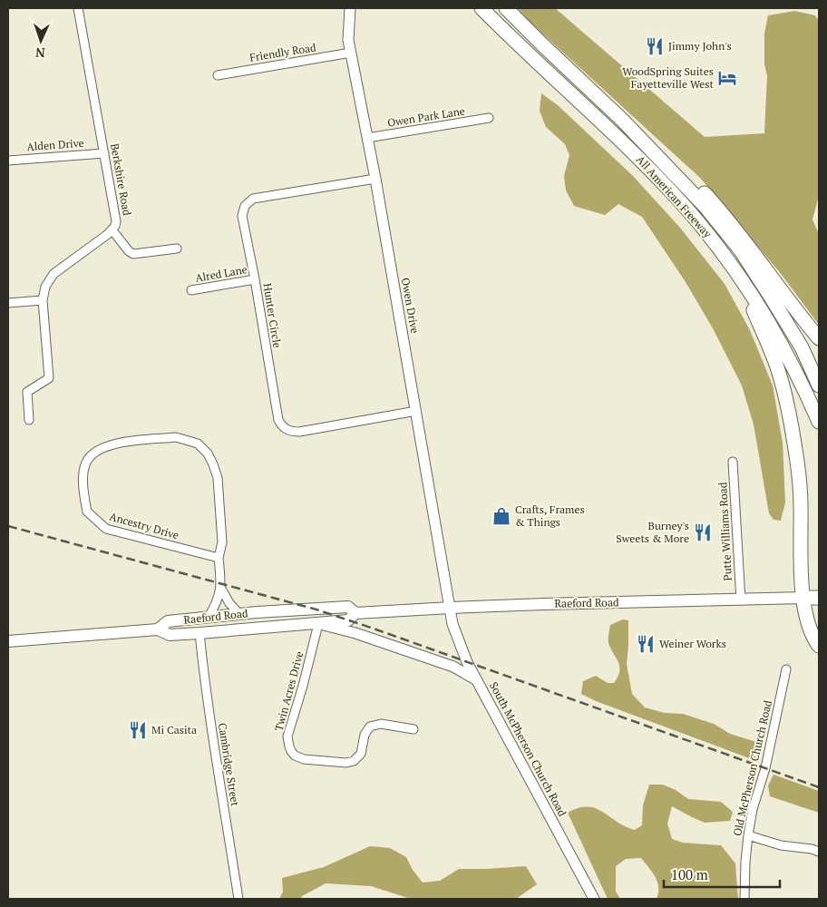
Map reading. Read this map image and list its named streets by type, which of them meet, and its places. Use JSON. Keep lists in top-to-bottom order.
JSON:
{
  "streets": {
    "highway": ["All American Freeway", "Raeford Road"],
    "main road": ["Owen Drive", "South McPherson Church Road"],
    "street": [
      "Friendly Road",
      "Owen Park Lane",
      "Alden Drive",
      "Berkshire Road",
      "Alred Lane",
      "Hunter Circle",
      "Ancestry Drive",
      "Putte Williams Road",
      "Twin Acres Drive",
      "Cambridge Street",
      "Old McPherson Church Road"
    ]
  },
  "crossings": [
    ["Friendly Road", "Owen Drive"],
    ["Owen Park Lane", "Owen Drive"],
    ["Alden Drive", "Berkshire Road"],
    ["Alred Lane", "Hunter Circle"],
    ["Owen Drive", "Hunter Circle"],
    ["Owen Drive", "Raeford Road"],
    ["Owen Drive", "South McPherson Church Road"],
    ["Ancestry Drive", "Raeford Road"],
    ["Putte Williams Road", "Raeford Road"],
    ["Raeford Road", "Twin Acres Drive"],
    ["Raeford Road", "South McPherson Church Road"],
    ["Raeford Road", "Cambridge Street"]
  ],
  "places": {
    "restaurant": [
      "Jimmy John's",
      "Burney's Sweets & More",
      "Weiner Works",
      "Mi Casita"
    ],
    "hotel": ["WoodSpring Suites Fayetteville West"],
    "shop": ["Crafts, Frames & Things"]
  },
  "scale_bar": "100 m",
  "north": "bottom"
}
